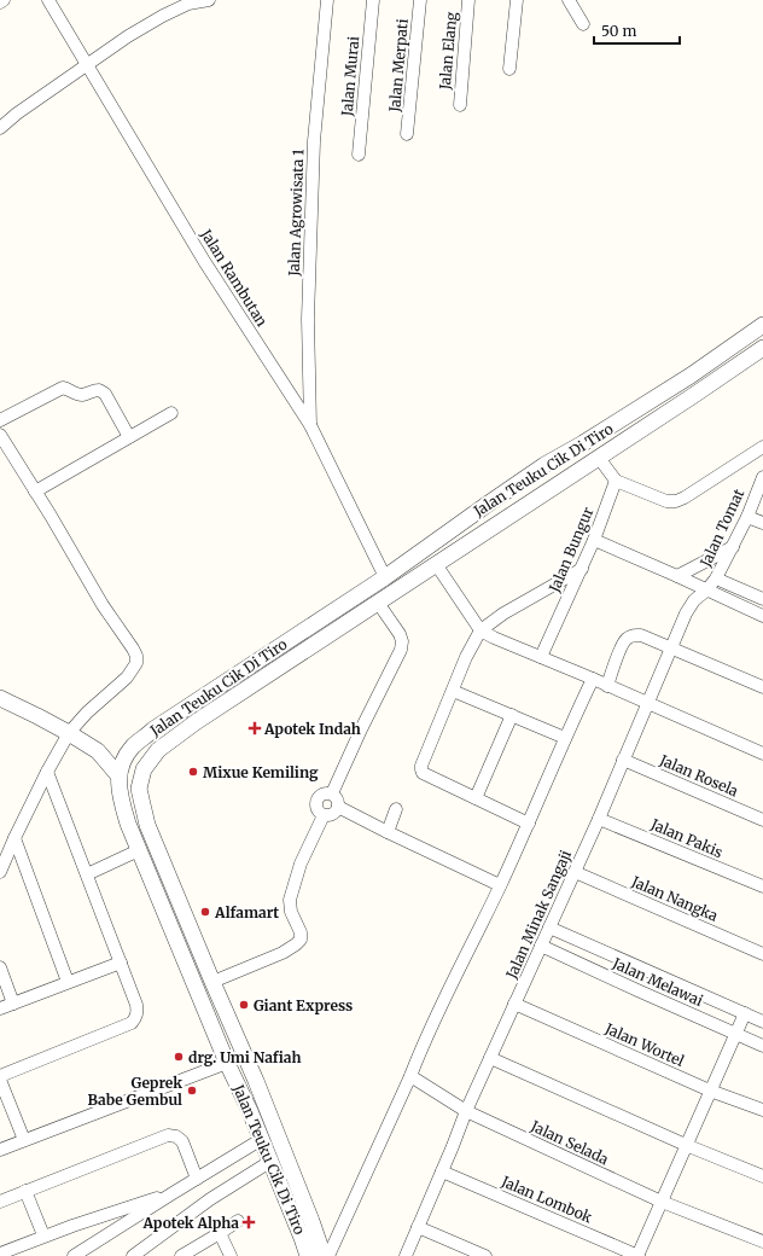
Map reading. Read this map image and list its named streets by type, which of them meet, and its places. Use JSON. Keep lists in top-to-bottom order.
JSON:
{
  "streets": {
    "street": [
      "Jalan Elang",
      "Jalan Merpati",
      "Jalan Murai",
      "Jalan Agrowisata 1",
      "Jalan Rambutan",
      "Jalan Teuku Cik Di Tiro",
      "Jalan Tomat",
      "Jalan Bungur",
      "Jalan Rosela",
      "Jalan Pakis",
      "Jalan Nangka",
      "Jalan Minak Sangaji",
      "Jalan Melawai",
      "Jalan Wortel",
      "Jalan Selada",
      "Jalan Lombok"
    ]
  },
  "crossings": [
    ["Jalan Agrowisata 1", "Jalan Rambutan"],
    ["Jalan Rambutan", "Jalan Teuku Cik Di Tiro"],
    ["Jalan Tomat", "Jalan Minak Sangaji"],
    ["Jalan Rosela", "Jalan Minak Sangaji"],
    ["Jalan Pakis", "Jalan Minak Sangaji"],
    ["Jalan Nangka", "Jalan Minak Sangaji"],
    ["Jalan Minak Sangaji", "Jalan Melawai"],
    ["Jalan Minak Sangaji", "Jalan Wortel"],
    ["Jalan Minak Sangaji", "Jalan Selada"],
    ["Jalan Minak Sangaji", "Jalan Lombok"]
  ],
  "places": {
    "health": ["Apotek Indah", "Apotek Alpha"],
    "other": [
      "Mixue Kemiling",
      "Alfamart",
      "Giant Express",
      "drg. Umi Nafiah",
      "Geprek Babe Gembul"
    ]
  },
  "scale_bar": "50 m"
}
